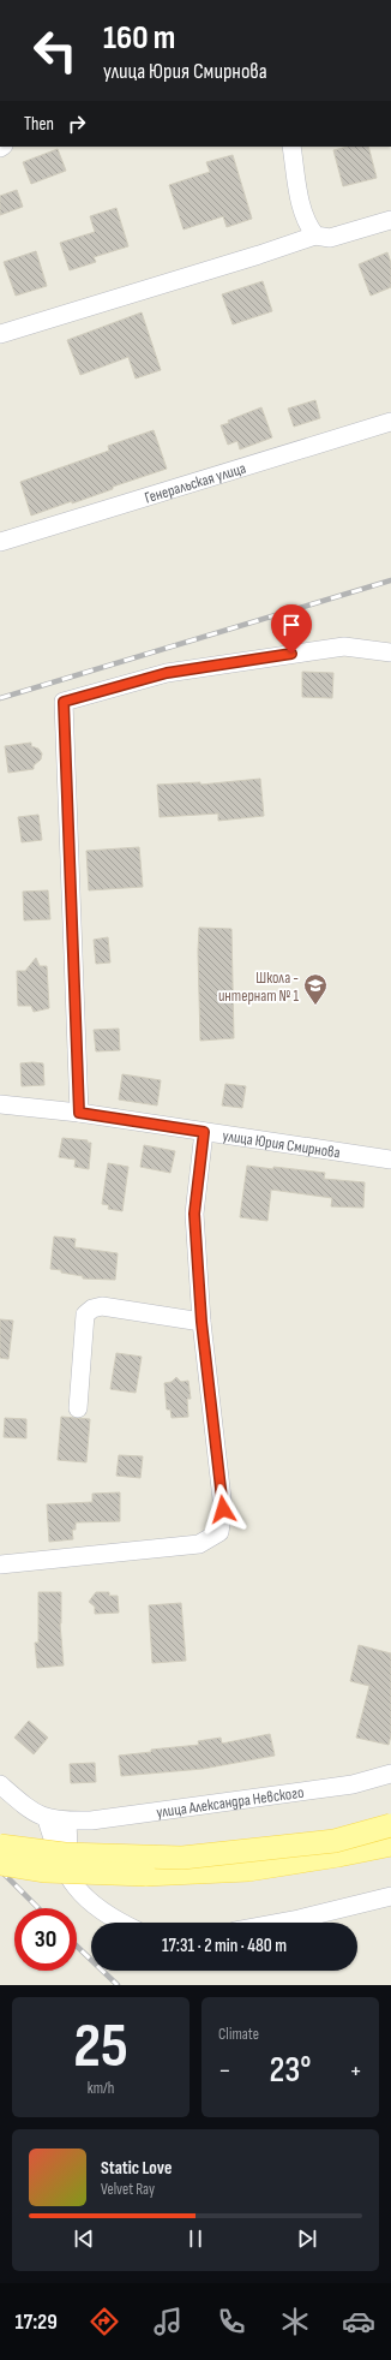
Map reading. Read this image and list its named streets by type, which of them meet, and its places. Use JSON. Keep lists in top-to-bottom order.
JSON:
{
  "streets": {
    "street": ["Генеральская улица", "улица Юрия Смирнова", "улица Александра Невского"]
  },
  "places": {
    "school or university": ["Школа - интернат № 1"]
  },
  "page": {
    "turn": ["160 m", "улица Юрия Смирнова"],
    "then": "Then",
    "limit": "30",
    "trip": "17:31 · 2 min · 480 m",
    "tile": [
      ["25", "km/h"],
      "Climate"
    ],
    "heat": ["−", "23°", "+"],
    "song": ["Static Love", "Velvet Ray"],
    "tabs": "17:29"
  }
}
